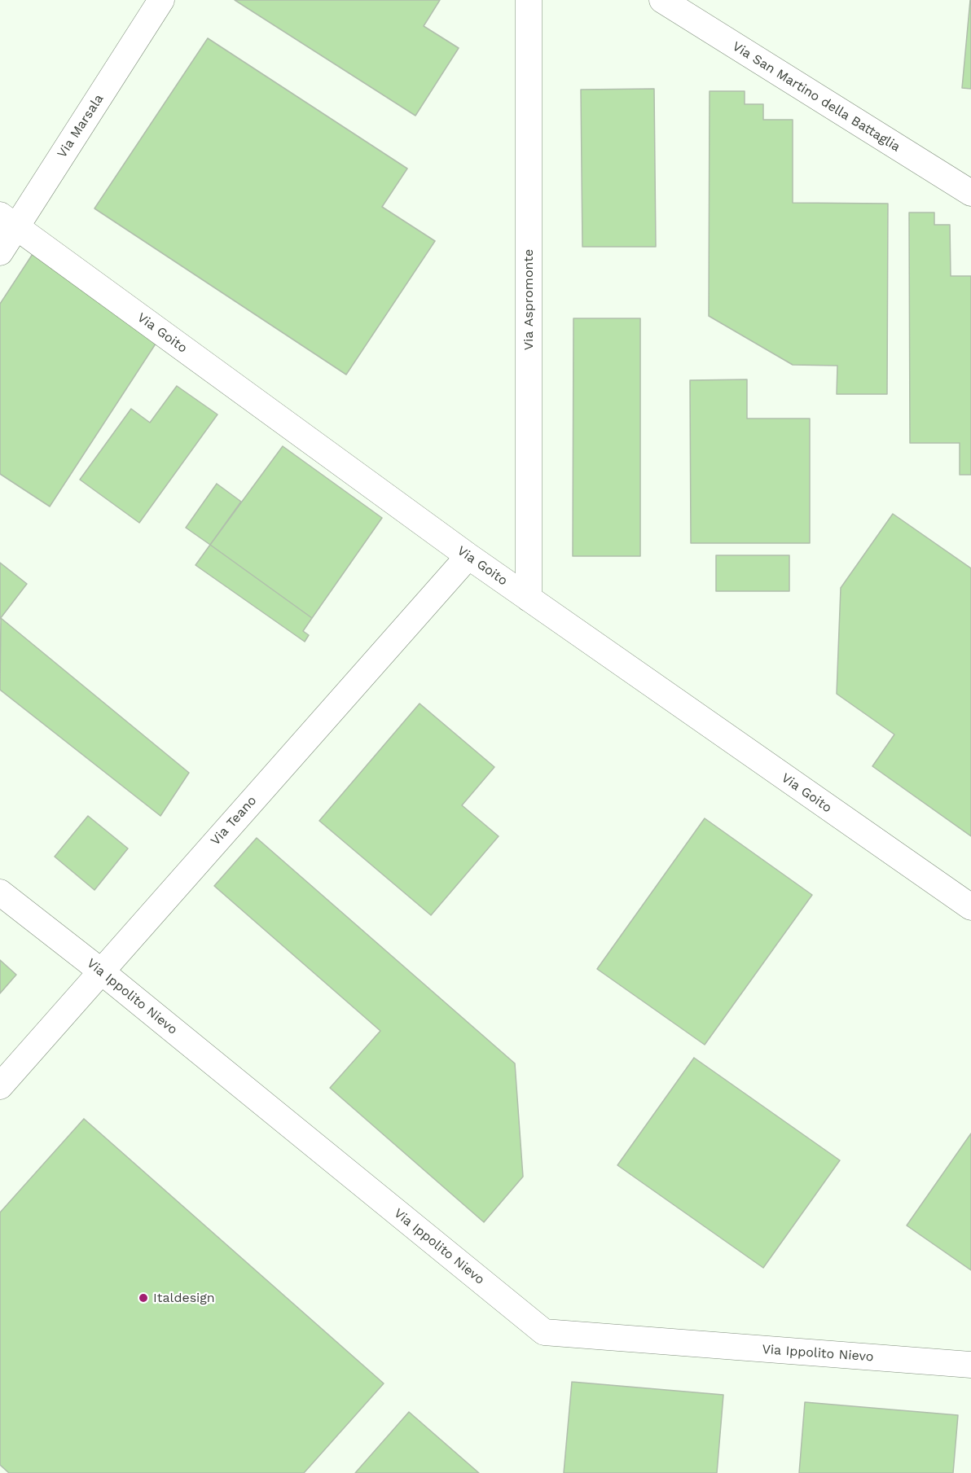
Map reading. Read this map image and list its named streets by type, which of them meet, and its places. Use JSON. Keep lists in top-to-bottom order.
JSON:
{
  "streets": {
    "street": [
      "Via San Martino della Battaglia",
      "Via Marsala",
      "Via Aspromonte",
      "Via Goito",
      "Via Teano",
      "Via Ippolito Nievo"
    ]
  },
  "crossings": [
    ["Via Marsala", "Via Goito"],
    ["Via Aspromonte", "Via Goito"],
    ["Via Goito", "Via Teano"],
    ["Via Teano", "Via Ippolito Nievo"]
  ],
  "places": ["Italdesign"]
}
